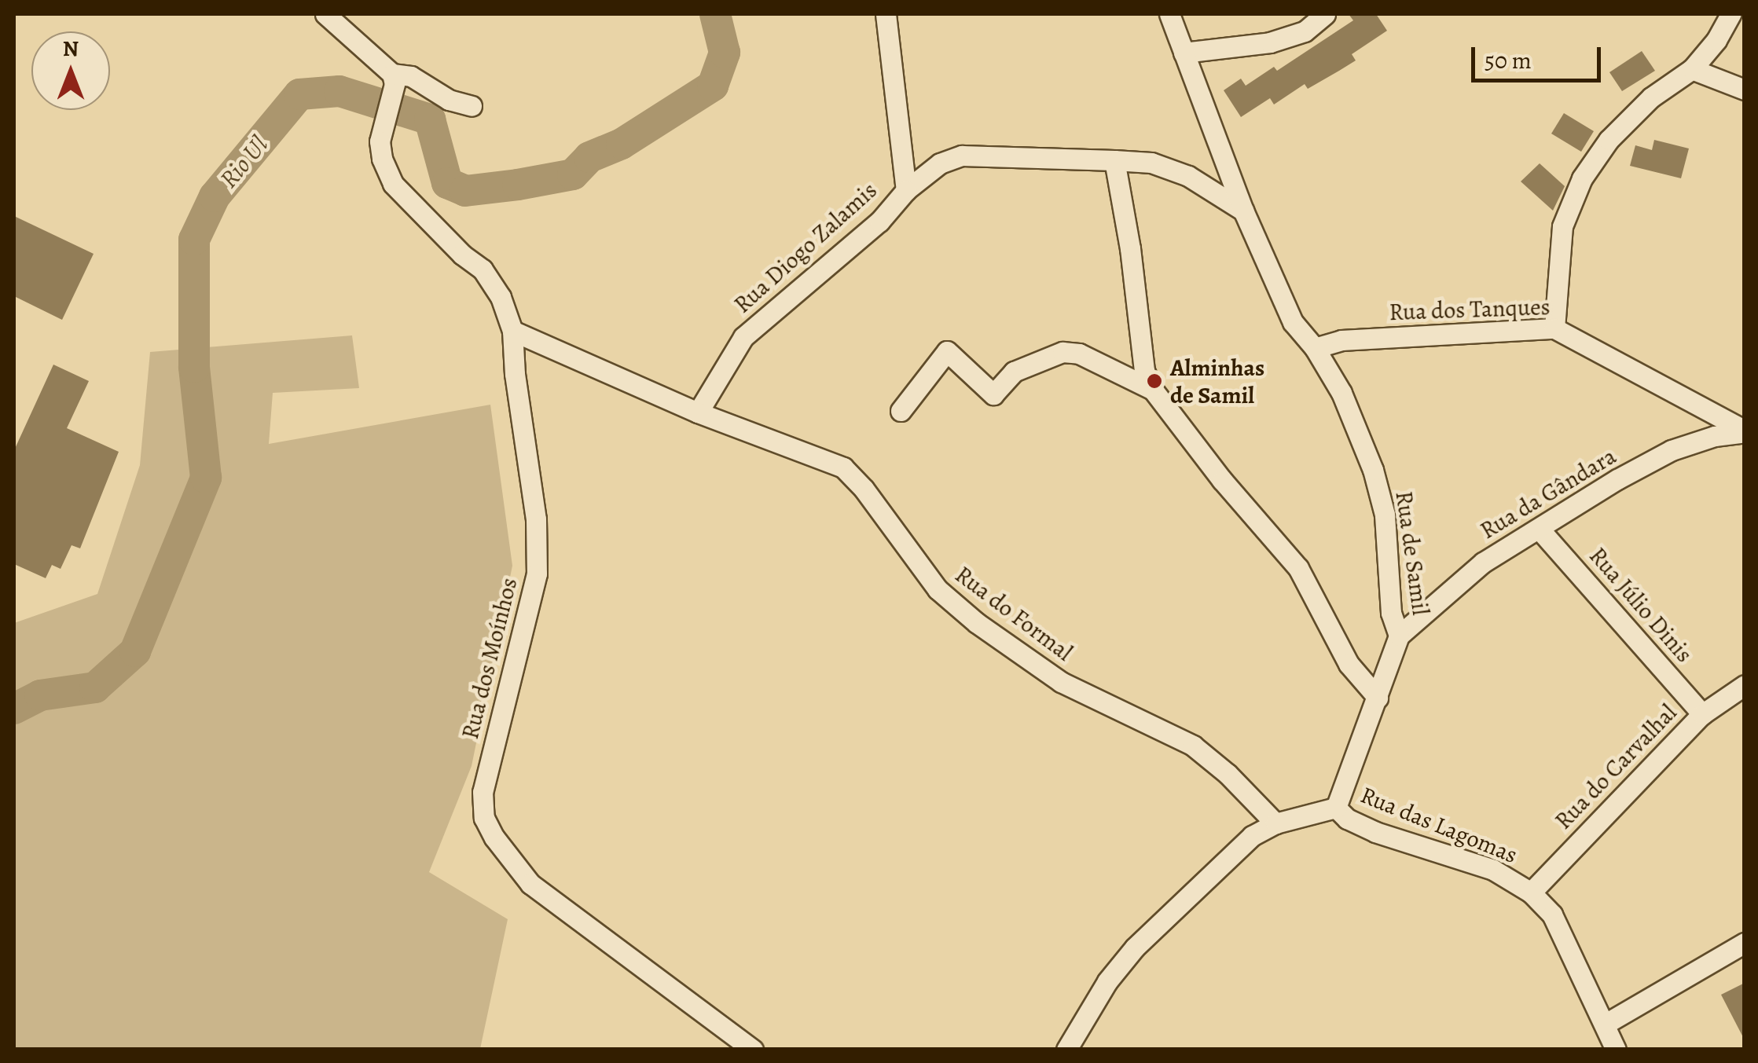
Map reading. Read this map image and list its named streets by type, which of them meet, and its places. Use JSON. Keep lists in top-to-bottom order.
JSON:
{
  "streets": {
    "street": [
      "Rua Diogo Zalamis",
      "Rua dos Tanques",
      "Rua da Gândara",
      "Rua de Samil",
      "Rua Júlio Dinis",
      "Rua do Formal",
      "Rua dos Moínhos",
      "Rua do Carvalhal",
      "Rua das Lagomas"
    ]
  },
  "crossings": [
    ["Rua Diogo Zalamis", "Rua de Samil"],
    ["Rua Diogo Zalamis", "Rua do Formal"],
    ["Rua dos Tanques", "Rua da Gândara"],
    ["Rua dos Tanques", "Rua de Samil"],
    ["Rua da Gândara", "Rua de Samil"],
    ["Rua da Gândara", "Rua Júlio Dinis"],
    ["Rua de Samil", "Rua das Lagomas"],
    ["Rua Júlio Dinis", "Rua do Carvalhal"],
    ["Rua do Carvalhal", "Rua das Lagomas"]
  ],
  "water": ["Rio Ul"],
  "places": ["Alminhas de Samil"],
  "scale_bar": "50 m",
  "north": "top"
}
